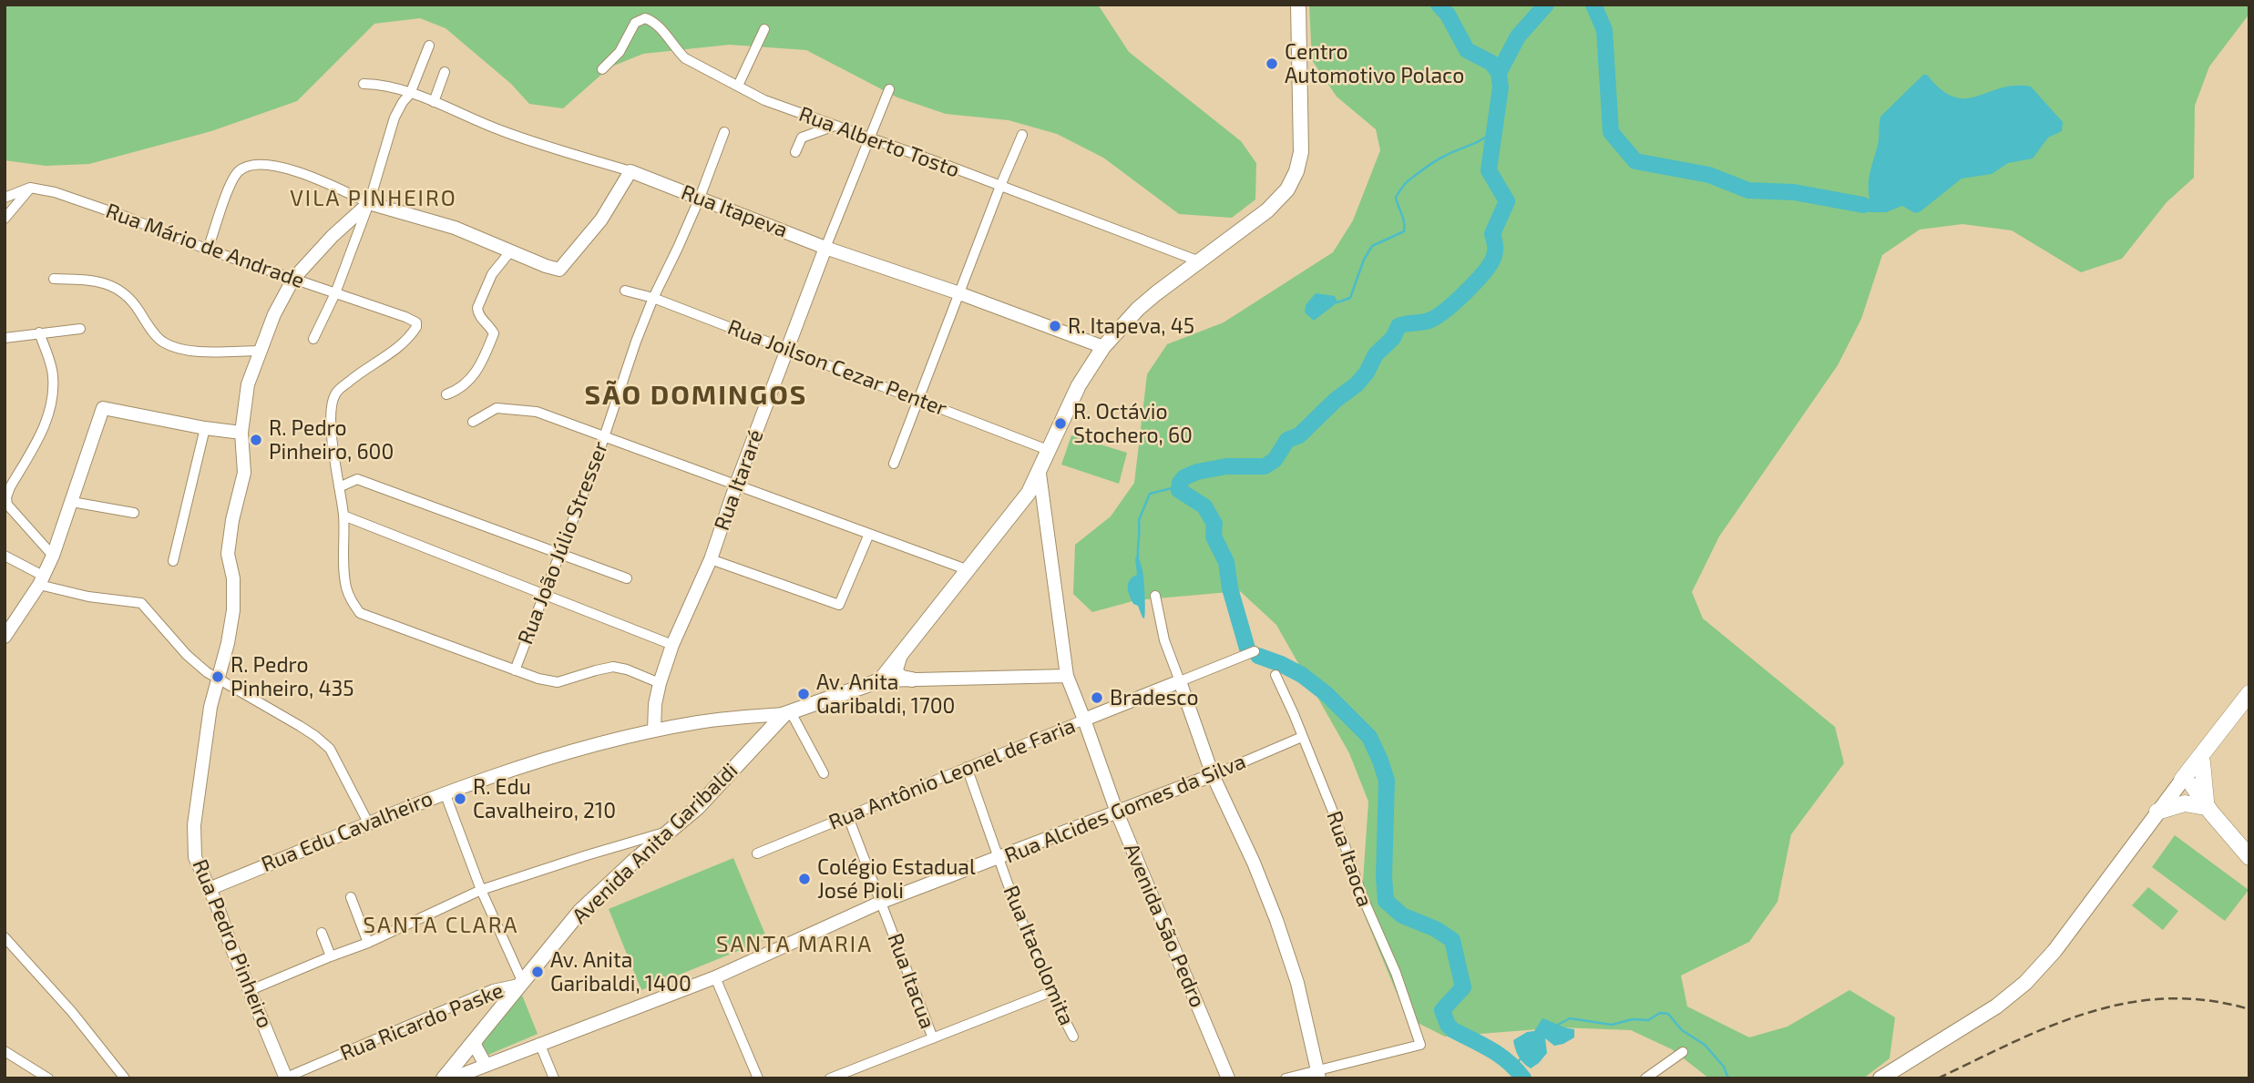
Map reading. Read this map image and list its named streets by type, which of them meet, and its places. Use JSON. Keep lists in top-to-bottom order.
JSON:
{
  "streets": {
    "main road": ["Avenida Anita Garibaldi"],
    "street": [
      "Rua Alberto Tosto",
      "Rua Itapeva",
      "Rua Mário de Andrade",
      "Rua Joilson Cezar Penter",
      "Rua Itararé",
      "Rua João Júlio Stresser",
      "Rua Antônio Leonel de Faria",
      "Rua Alcides Gomes da Silva",
      "Rua Edu Cavalheiro",
      "Rua Itaoca",
      "Avenida São Pedro",
      "Rua Pedro Pinheiro",
      "Rua Itacolomita",
      "Rua Itacua",
      "Rua Ricardo Paske"
    ]
  },
  "crossings": [
    ["Rua Alberto Tosto", "Rua Itararé"],
    ["Rua Itapeva", "Rua Itararé"],
    ["Rua Itapeva", "Rua João Júlio Stresser"],
    ["Rua Mário de Andrade", "Rua Pedro Pinheiro"],
    ["Rua Joilson Cezar Penter", "Rua Itararé"],
    ["Rua Joilson Cezar Penter", "Rua João Júlio Stresser"],
    ["Rua Itararé", "Rua Edu Cavalheiro"],
    ["Rua Antônio Leonel de Faria", "Avenida São Pedro"],
    ["Rua Antônio Leonel de Faria", "Rua Itacolomita"],
    ["Rua Antônio Leonel de Faria", "Rua Itacua"],
    ["Rua Alcides Gomes da Silva", "Rua Itaoca"],
    ["Rua Alcides Gomes da Silva", "Avenida São Pedro"],
    ["Rua Alcides Gomes da Silva", "Rua Itacolomita"],
    ["Rua Alcides Gomes da Silva", "Rua Itacua"],
    ["Rua Edu Cavalheiro", "Avenida Anita Garibaldi"],
    ["Rua Edu Cavalheiro", "Rua Pedro Pinheiro"],
    ["Avenida Anita Garibaldi", "Rua Ricardo Paske"],
    ["Rua Pedro Pinheiro", "Rua Ricardo Paske"]
  ],
  "districts": [
    "VILA PINHEIRO",
    "SÃO DOMINGOS",
    "SANTA CLARA",
    "SANTA MARIA"
  ],
  "places": [
    "Centro Automotivo Polaco",
    "R. Itapeva, 45",
    "R. Octávio Stochero, 60",
    "R. Pedro Pinheiro, 600",
    "R. Pedro Pinheiro, 435",
    "Av. Anita Garibaldi, 1700",
    "Bradesco",
    "R. Edu Cavalheiro, 210",
    "Colégio Estadual José Pioli",
    "Av. Anita Garibaldi, 1400"
  ]
}
